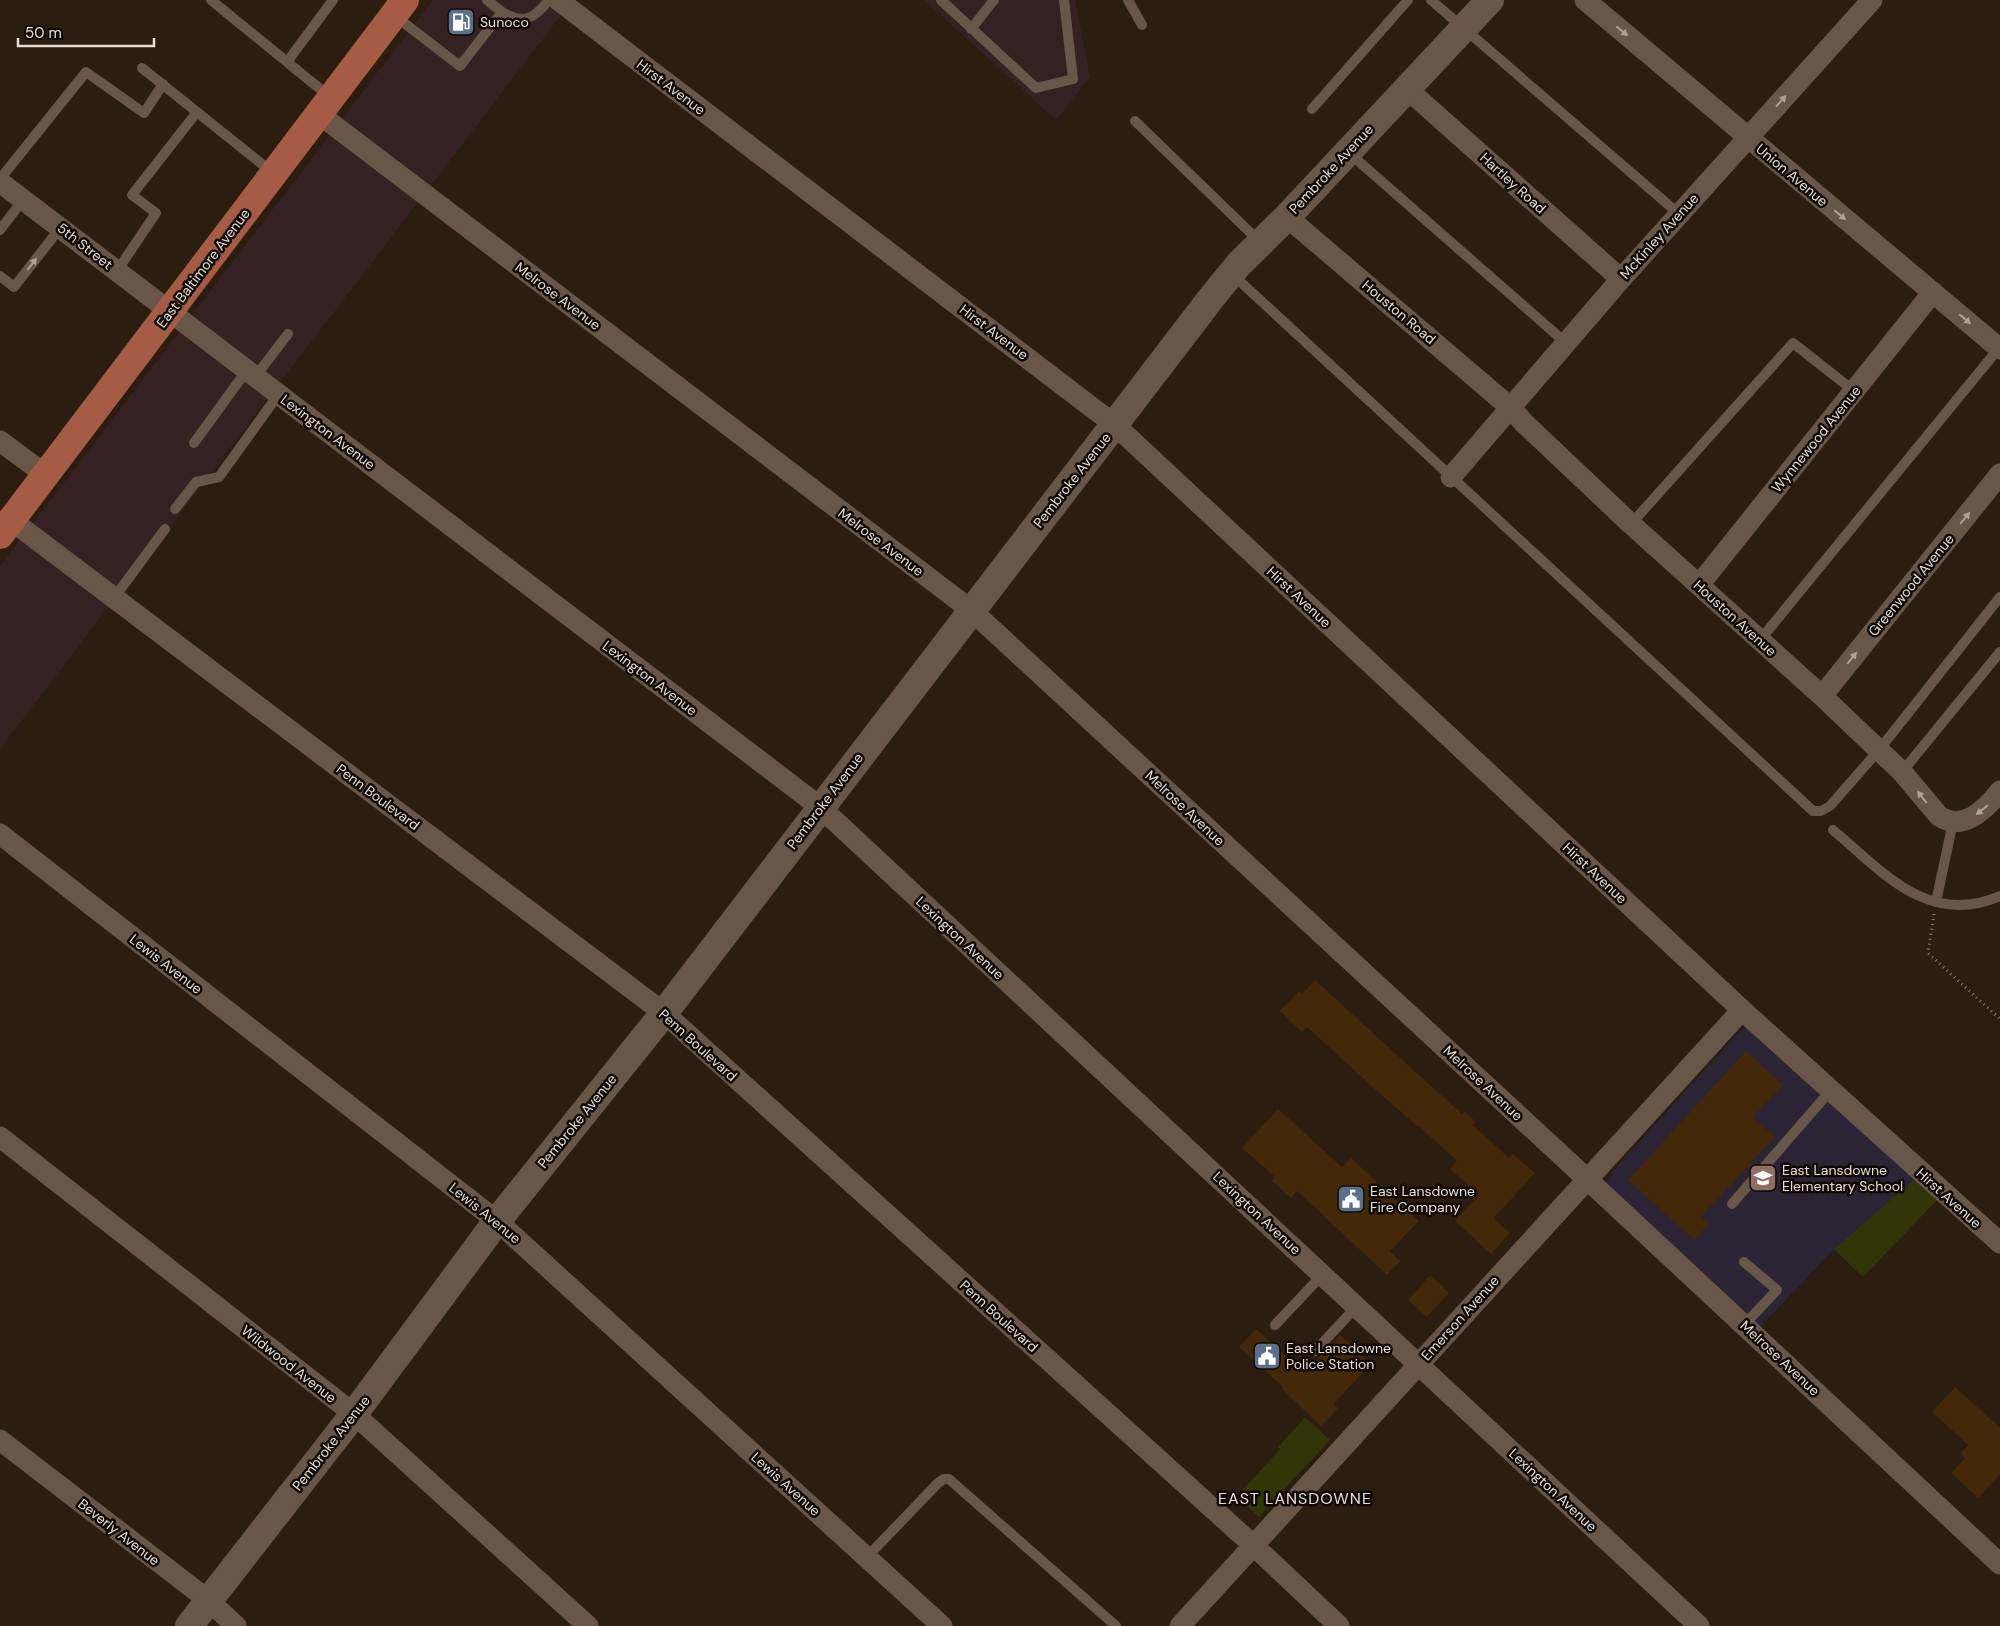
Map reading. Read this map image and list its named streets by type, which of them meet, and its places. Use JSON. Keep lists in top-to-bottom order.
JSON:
{
  "streets": {
    "main road": ["East Baltimore Avenue"],
    "street": [
      "Hirst Avenue",
      "Pembroke Avenue",
      "Union Avenue",
      "Hartley Road",
      "McKinley Avenue",
      "5th Street",
      "Melrose Avenue",
      "Houston Road",
      "Lexington Avenue",
      "Wynnewood Avenue",
      "Greenwood Avenue",
      "Houston Avenue",
      "Penn Boulevard",
      "Lewis Avenue",
      "Emerson Avenue",
      "Wildwood Avenue",
      "Beverly Avenue"
    ]
  },
  "crossings": [
    ["Hirst Avenue", "Pembroke Avenue"],
    ["Hirst Avenue", "Emerson Avenue"],
    ["Pembroke Avenue", "Hartley Road"],
    ["Pembroke Avenue", "Melrose Avenue"],
    ["Pembroke Avenue", "Houston Road"],
    ["Pembroke Avenue", "Lexington Avenue"],
    ["Pembroke Avenue", "Penn Boulevard"],
    ["Pembroke Avenue", "Lewis Avenue"],
    ["Pembroke Avenue", "Wildwood Avenue"],
    ["Pembroke Avenue", "Beverly Avenue"],
    ["Union Avenue", "McKinley Avenue"],
    ["Union Avenue", "Wynnewood Avenue"],
    ["Hartley Road", "McKinley Avenue"],
    ["McKinley Avenue", "Houston Road"],
    ["McKinley Avenue", "Houston Avenue"],
    ["5th Street", "East Baltimore Avenue"],
    ["5th Street", "Lexington Avenue"],
    ["East Baltimore Avenue", "Melrose Avenue"],
    ["East Baltimore Avenue", "Lexington Avenue"],
    ["East Baltimore Avenue", "Penn Boulevard"],
    ["Melrose Avenue", "Emerson Avenue"],
    ["Houston Road", "Houston Avenue"],
    ["Lexington Avenue", "Emerson Avenue"],
    ["Wynnewood Avenue", "Houston Avenue"],
    ["Greenwood Avenue", "Houston Avenue"],
    ["Penn Boulevard", "Emerson Avenue"]
  ],
  "one_way": ["Union Avenue", "Greenwood Avenue"],
  "districts": ["EAST LANSDOWNE"],
  "places": {
    "fuel station": ["Sunoco"],
    "school or university": ["East Lansdowne Elementary School"],
    "public building": ["East Lansdowne Fire Company", "East Lansdowne Police Station"]
  },
  "scale_bar": "50 m"
}
